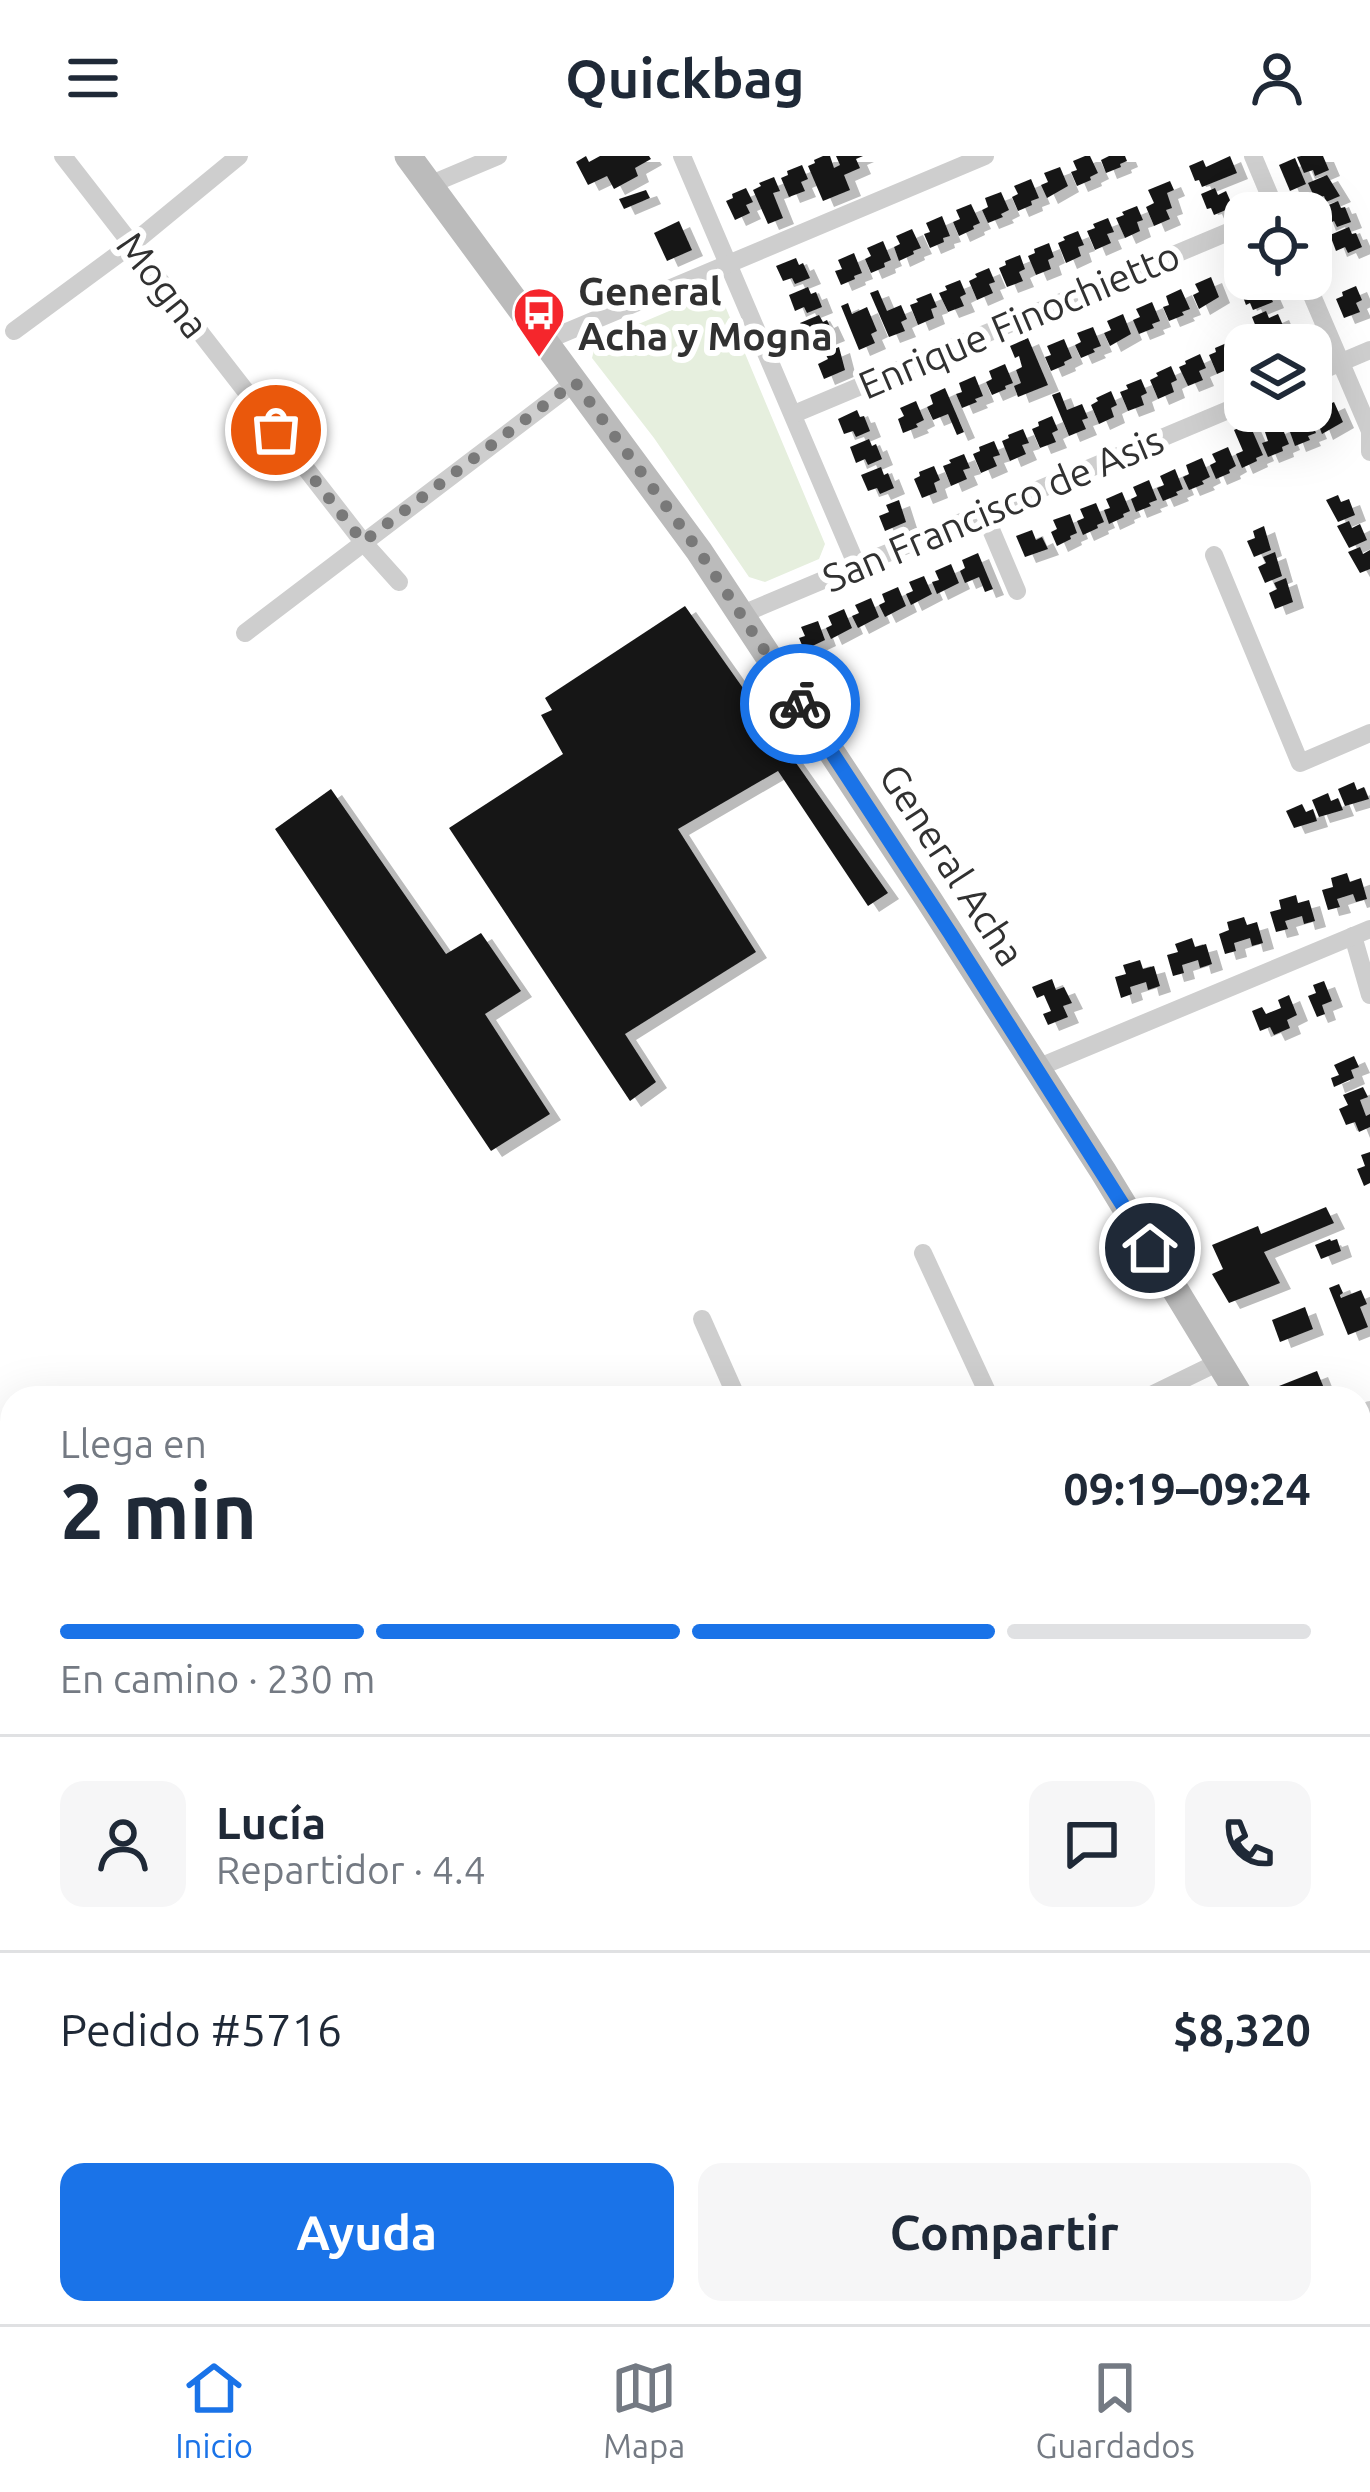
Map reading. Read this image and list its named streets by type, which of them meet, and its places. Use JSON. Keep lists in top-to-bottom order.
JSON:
{
  "streets": {
    "main road": ["General Acha"],
    "street": ["Mogna", "Enrique Finochietto", "San Francisco de Asis"]
  },
  "crossings": [
    ["San Francisco de Asis", "General Acha"]
  ],
  "places": {
    "bus stop": ["General Acha y Mogna"]
  },
  "page": {
    "header": "Quickbag",
    "heading": ["2 min", "Llega en", "09:19–09:24"],
    "panel": [
      "Lucía",
      "Repartidor · 4.4",
      "Pedido #5716",
      "$8,320"
    ],
    "bar": "En camino · 230 m",
    "buttons": ["Ayuda", "Compartir"],
    "tabs": ["Inicio", "Mapa", "Guardados"]
  }
}
